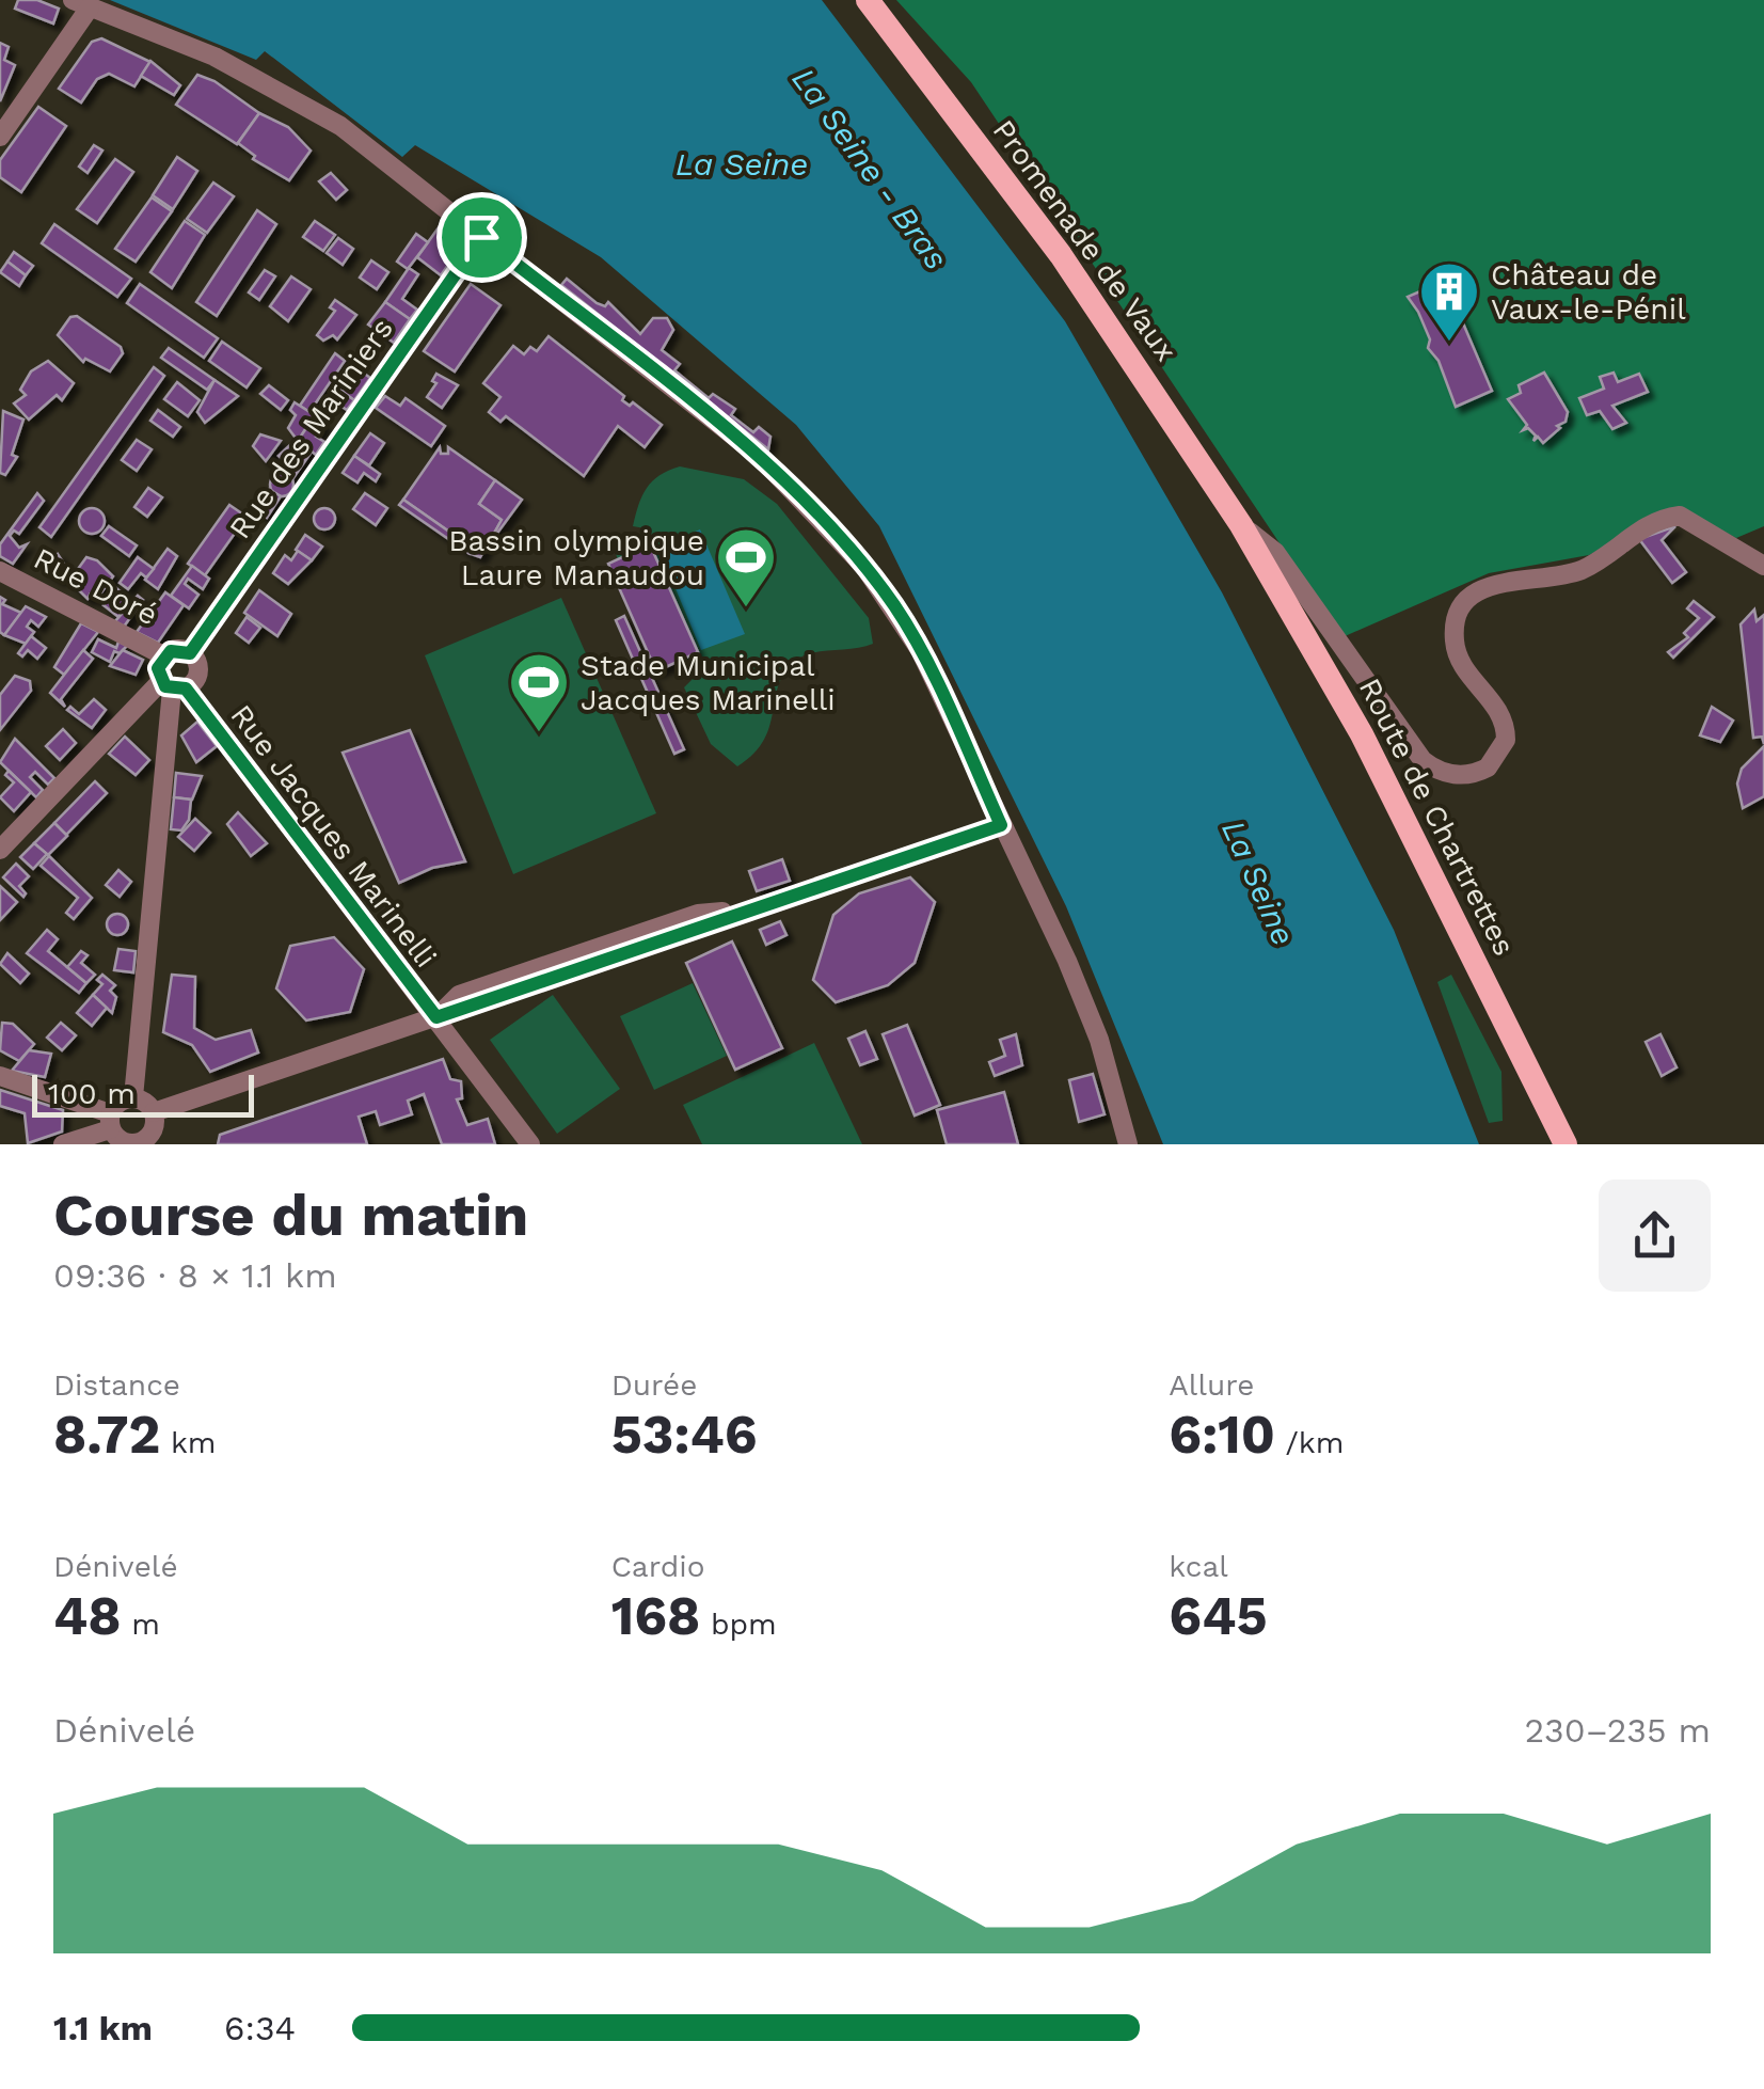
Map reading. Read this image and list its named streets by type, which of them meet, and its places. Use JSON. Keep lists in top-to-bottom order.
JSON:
{
  "streets": {
    "main road": ["Promenade de Vaux", "Route de Chartrettes"],
    "street": ["Rue des Mariniers", "Rue Doré", "Rue Jacques Marinelli"]
  },
  "crossings": [
    ["Promenade de Vaux", "Route de Chartrettes"],
    ["Rue des Mariniers", "Rue Doré"],
    ["Rue des Mariniers", "Rue Jacques Marinelli"],
    ["Rue Doré", "Rue Jacques Marinelli"]
  ],
  "water": ["La Seine", "La Seine - Bras"],
  "places": {
    "building": ["Château de Vaux-le-Pénil"],
    "sports": ["Bassin olympique Laure Manaudou", "Stade Municipal Jacques Marinelli"]
  },
  "scale_bar": "100 m",
  "page": {
    "scale": "100 m",
    "heading": ["Course du matin", "09:36 · 8 × 1.1 km"],
    "stats": [
      ["Distance", "8.72 km"],
      ["Durée", "53:46"],
      ["Allure", "6:10 /km"],
      ["Dénivelé", "48 m"],
      ["Cardio", "168 bpm"],
      ["kcal", "645"]
    ],
    "chart": ["Dénivelé", "230–235 m"],
    "list": [
      {
        "name": "1.1 km",
        "note": "6:34"
      }
    ]
  }
}
